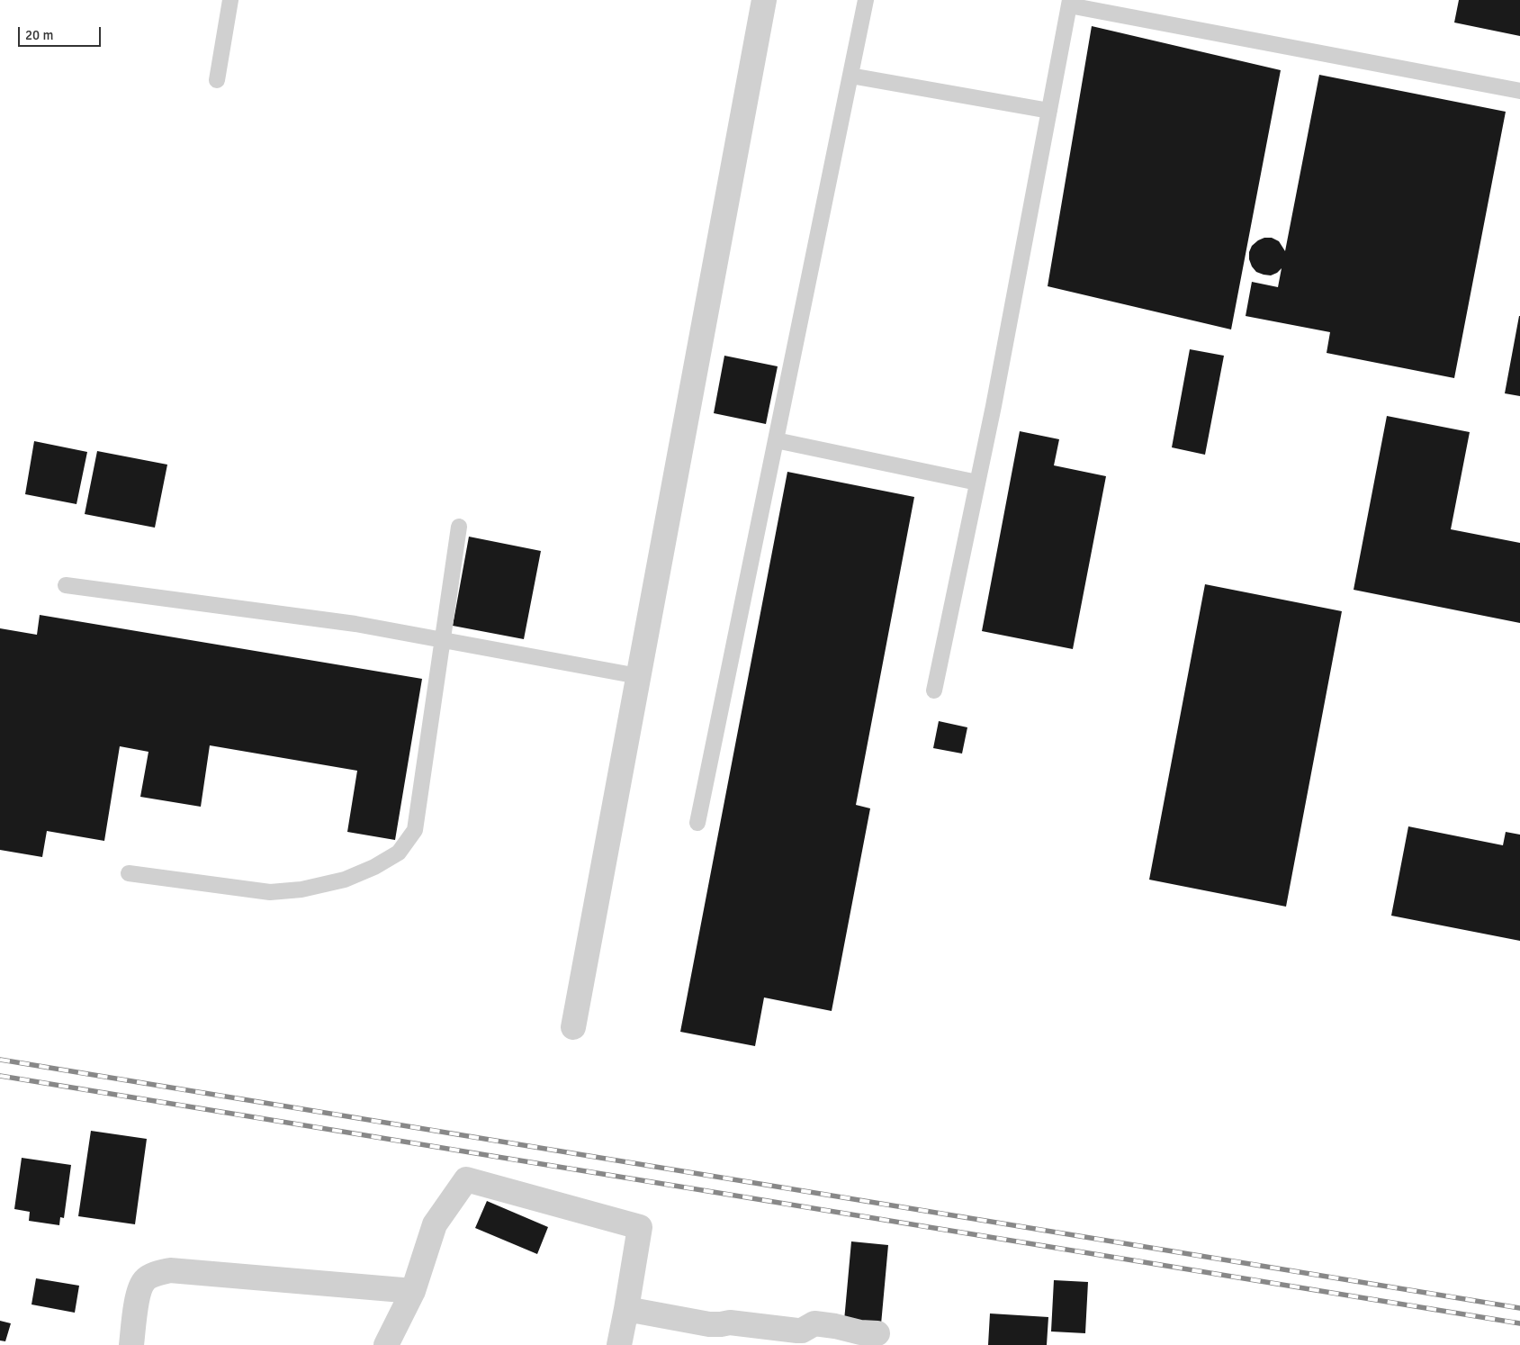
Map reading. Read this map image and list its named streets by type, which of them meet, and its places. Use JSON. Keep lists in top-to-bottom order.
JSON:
{
  "scale_bar": "20 m"
}
